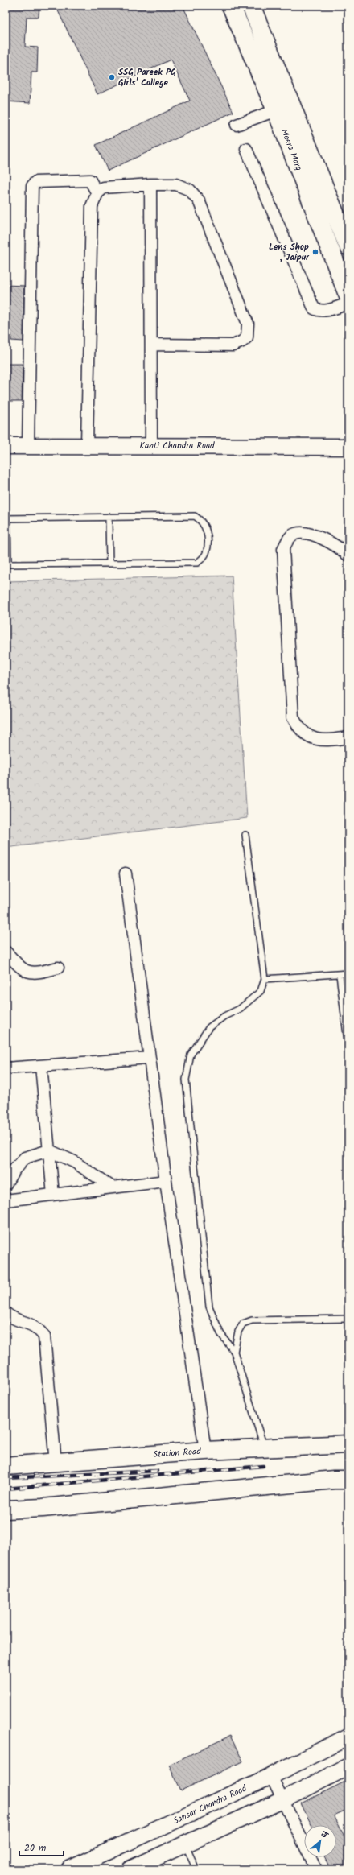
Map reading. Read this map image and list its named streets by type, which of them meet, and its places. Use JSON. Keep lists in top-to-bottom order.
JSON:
{
  "streets": {
    "main road": ["Meera Marg", "Station Road"],
    "street": ["Kanti Chandra Road", "Sansar Chandra Road"]
  },
  "places": ["SSG Pareek PG Girls' College", "Lens Shop , Jaipur"],
  "scale_bar": "20 m",
  "north": "top right"
}
